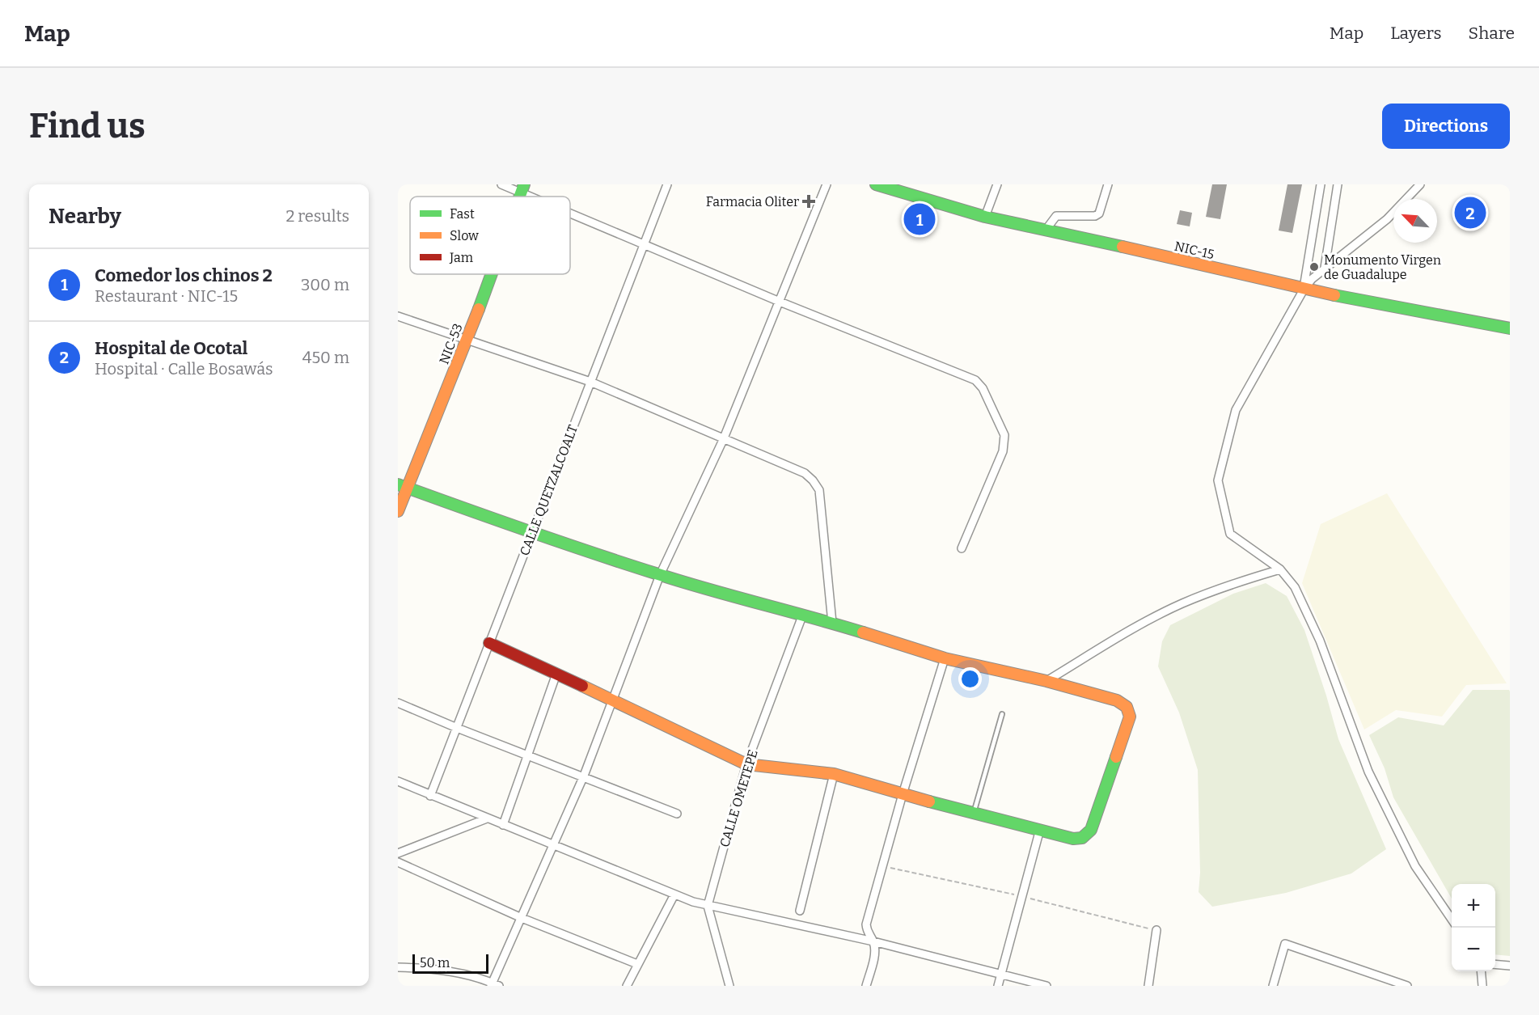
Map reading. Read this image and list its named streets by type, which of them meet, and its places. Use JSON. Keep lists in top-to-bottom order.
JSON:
{
  "streets": {
    "main road": ["NIC-15", "NIC-53"],
    "street": ["CALLE QUETZALCOALT", "CALLE OMETEPE"]
  },
  "places": {
    "health": ["Farmacia Oliter"],
    "other": ["Monumento Virgen de Guadalupe"]
  },
  "legend": ["Fast", "Slow", "Jam"],
  "scale_bar": "50 m",
  "north": "top left",
  "page": {
    "header": "Map",
    "nav": ["Map", "Layers", "Share"],
    "buttons": "Directions",
    "title": "Find us",
    "heading": ["Nearby", "2 results"],
    "pins": ["2", "1"],
    "list": [
      {
        "mark": "1",
        "name": "Comedor los chinos 2",
        "note": "Restaurant · NIC-15",
        "value": "300 m"
      },
      {
        "mark": "2",
        "name": "Hospital de Ocotal",
        "note": "Hospital · Calle Bosawás",
        "value": "450 m"
      }
    ],
    "map_buttons": ["+", "−"],
    "scale": "50 m"
  }
}
